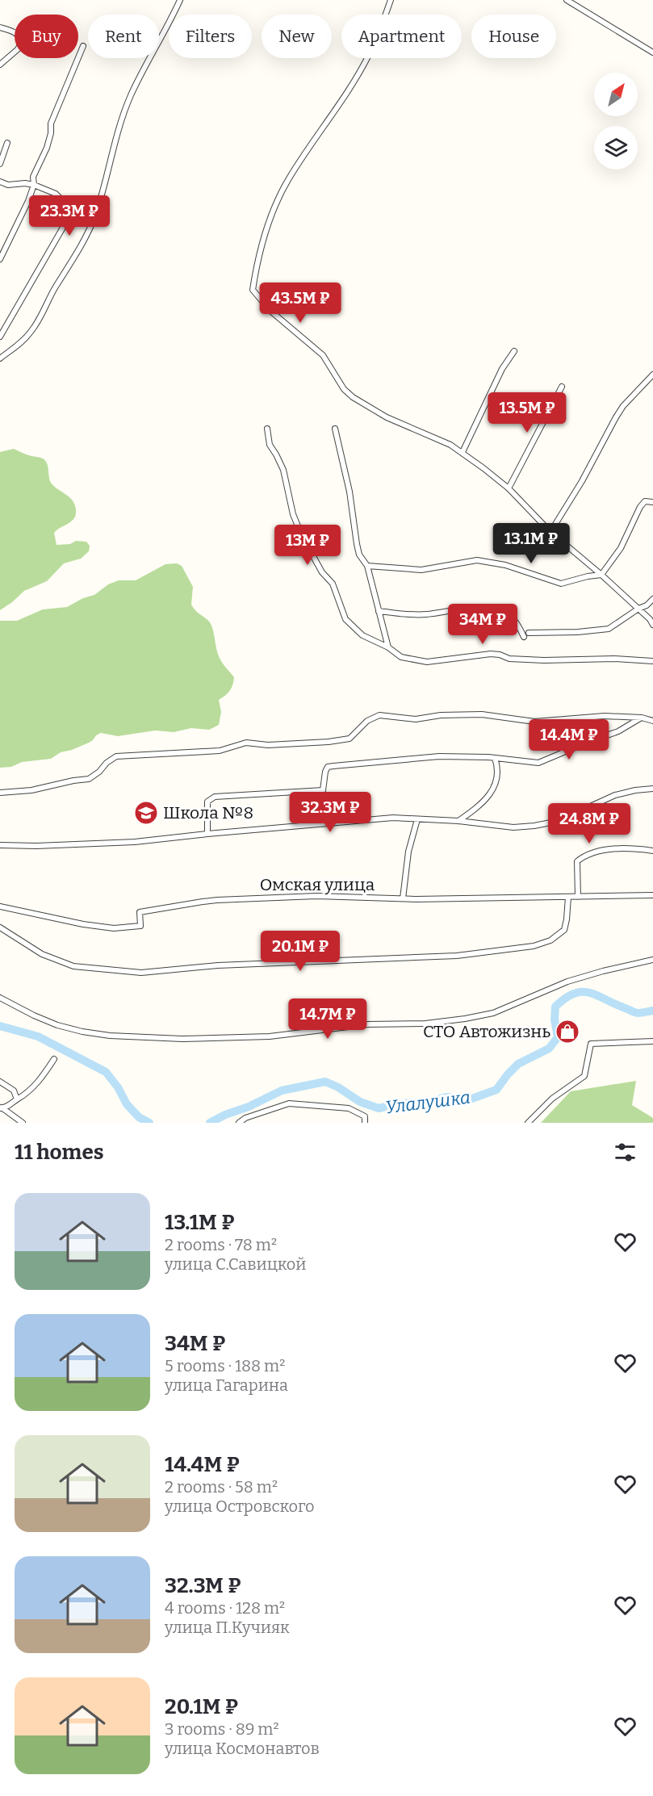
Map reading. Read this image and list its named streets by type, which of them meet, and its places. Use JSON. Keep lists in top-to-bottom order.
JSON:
{
  "streets": {
    "street": ["Омская улица"]
  },
  "water": ["Улалушка"],
  "places": {
    "school or university": ["Школа №8"],
    "shop": ["СТО Автожизнь"]
  },
  "north": "top right",
  "page": {
    "chip": [
      "Buy",
      "Rent",
      "Filters",
      "New",
      "Apartment",
      "House"
    ],
    "price": [
      "23.3M ₽",
      "43.5M ₽",
      "13.5M ₽",
      "13.1M ₽",
      "13M ₽",
      "34M ₽",
      "14.4M ₽",
      "32.3M ₽",
      "24.8M ₽",
      "20.1M ₽",
      "14.7M ₽"
    ],
    "heading": "11 homes",
    "list": [
      {
        "name": "13.1M ₽",
        "note": "2 rooms · 78 m² · улица С.Савицкой"
      },
      {
        "name": "34M ₽",
        "note": "5 rooms · 188 m² · улица Гагарина"
      },
      {
        "name": "14.4M ₽",
        "note": "2 rooms · 58 m² · улица Островского"
      },
      {
        "name": "32.3M ₽",
        "note": "4 rooms · 128 m² · улица П.Кучияк"
      },
      {
        "name": "20.1M ₽",
        "note": "3 rooms · 89 m² · улица Космонавтов"
      }
    ]
  }
}
